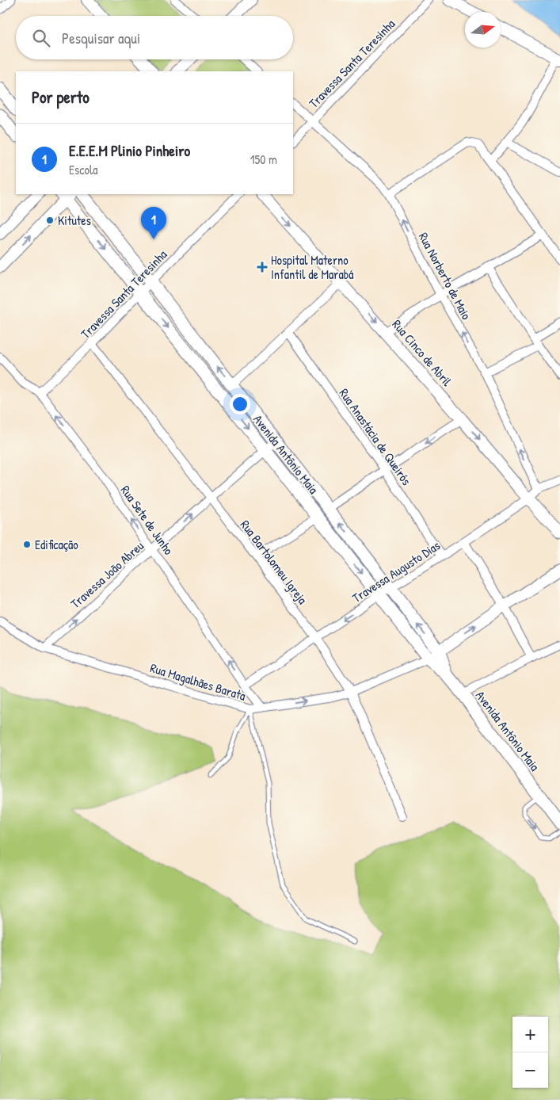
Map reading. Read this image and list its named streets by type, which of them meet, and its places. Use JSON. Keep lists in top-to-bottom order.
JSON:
{
  "streets": {
    "main road": ["Avenida Antônio Maia"],
    "street": [
      "Travessa Santa Teresinha",
      "Rua Norberto de Maio",
      "Rua Cinco de Abril",
      "Rua Anastácia de Queirós",
      "Rua Sete de Junho",
      "Rua Bartolomeu Igreja",
      "Travessa Augusto Dias",
      "Travessa João Abreu",
      "Rua Magalhães Barata"
    ]
  },
  "crossings": [
    ["Travessa Santa Teresinha", "Rua Norberto de Maio"],
    ["Travessa Santa Teresinha", "Avenida Antônio Maia"],
    ["Travessa Santa Teresinha", "Rua Sete de Junho"],
    ["Travessa Santa Teresinha", "Rua Bartolomeu Igreja"],
    ["Rua Norberto de Maio", "Travessa Augusto Dias"],
    ["Rua Cinco de Abril", "Travessa Augusto Dias"],
    ["Rua Anastácia de Queirós", "Travessa Augusto Dias"],
    ["Avenida Antônio Maia", "Travessa Augusto Dias"],
    ["Avenida Antônio Maia", "Travessa João Abreu"],
    ["Avenida Antônio Maia", "Rua Magalhães Barata"],
    ["Rua Sete de Junho", "Travessa Augusto Dias"],
    ["Rua Sete de Junho", "Travessa João Abreu"],
    ["Rua Sete de Junho", "Rua Magalhães Barata"],
    ["Rua Bartolomeu Igreja", "Travessa Augusto Dias"],
    ["Rua Bartolomeu Igreja", "Travessa João Abreu"],
    ["Rua Bartolomeu Igreja", "Rua Magalhães Barata"],
    ["Travessa João Abreu", "Rua Magalhães Barata"]
  ],
  "one_way": ["Rua Cinco de Abril", "Rua Sete de Junho", "Travessa João Abreu"],
  "places": {
    "other": ["Kitutes", "Edificação"],
    "health": ["Hospital Materno Infantil de Marabá"]
  },
  "north": "right",
  "page": {
    "search": "Pesquisar aqui",
    "heading": "Por perto",
    "list": [
      {
        "mark": "1",
        "name": "E.E.E.M Plinio Pinheiro",
        "note": "Escola",
        "value": "150 m"
      }
    ],
    "pins": "1",
    "map_buttons": ["+", "−"]
  }
}
